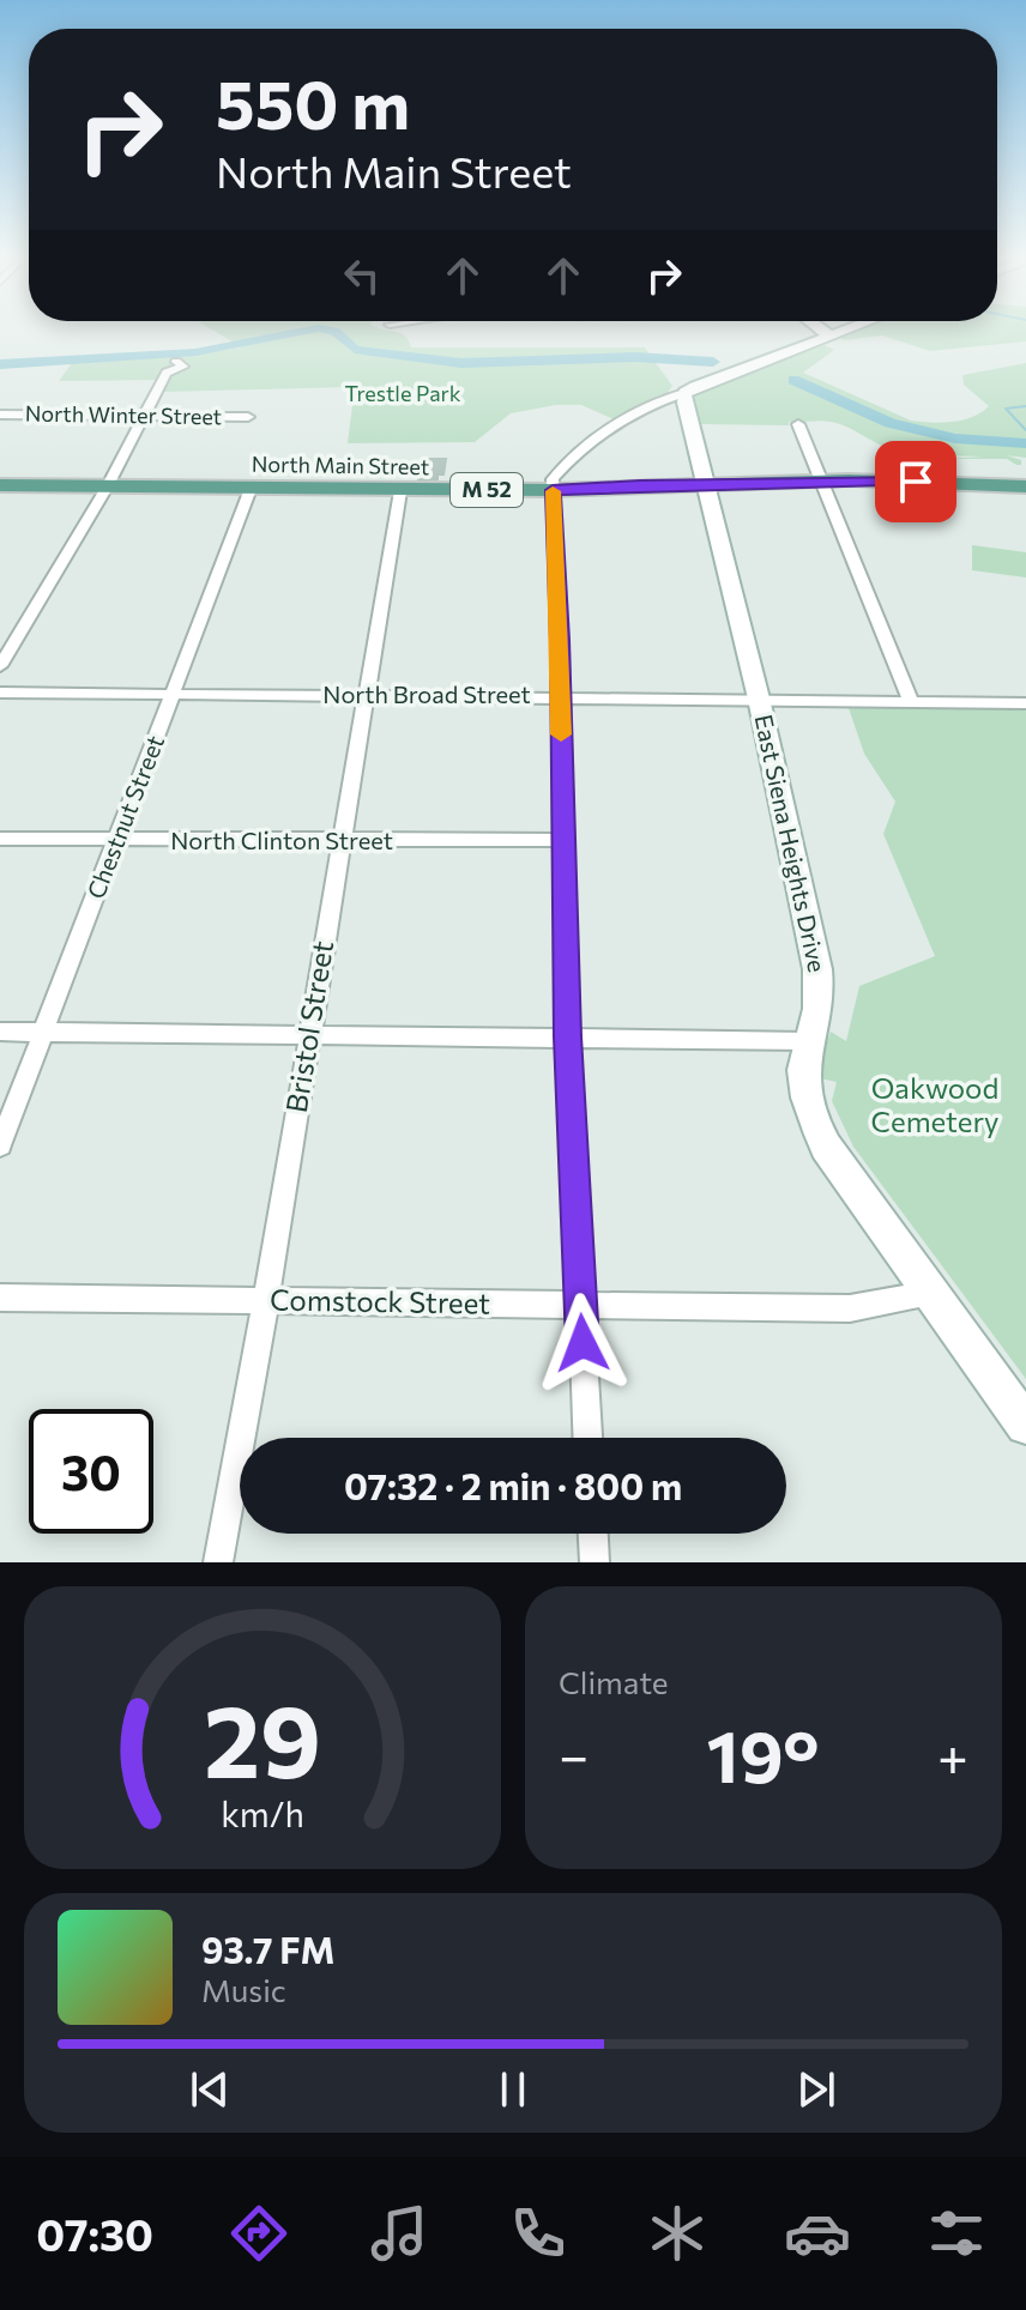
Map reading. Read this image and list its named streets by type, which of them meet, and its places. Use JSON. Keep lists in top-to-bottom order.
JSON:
{
  "streets": {
    "main road": ["North Main Street", "M 52"],
    "street": [
      "North Winter Street",
      "North Broad Street",
      "Chestnut Street",
      "North Clinton Street",
      "East Siena Heights Drive",
      "Bristol Street",
      "Comstock Street"
    ]
  },
  "crossings": [
    ["North Main Street", "Chestnut Street"],
    ["North Main Street", "East Siena Heights Drive"],
    ["North Main Street", "Bristol Street"],
    ["North Broad Street", "Chestnut Street"],
    ["North Broad Street", "East Siena Heights Drive"],
    ["North Broad Street", "Bristol Street"],
    ["Chestnut Street", "North Clinton Street"],
    ["North Clinton Street", "Bristol Street"],
    ["East Siena Heights Drive", "Comstock Street"],
    ["Bristol Street", "Comstock Street"]
  ],
  "parks": ["Trestle Park", "Oakwood Cemetery"],
  "page": {
    "turn": ["550 m", "North Main Street"],
    "limit": "30",
    "trip": "07:32 · 2 min · 800 m",
    "tile": "Climate",
    "heat": ["−", "19°", "+"],
    "song": ["93.7 FM", "Music"],
    "tabs": "07:30",
    "gauge": ["29", "km/h"]
  }
}
